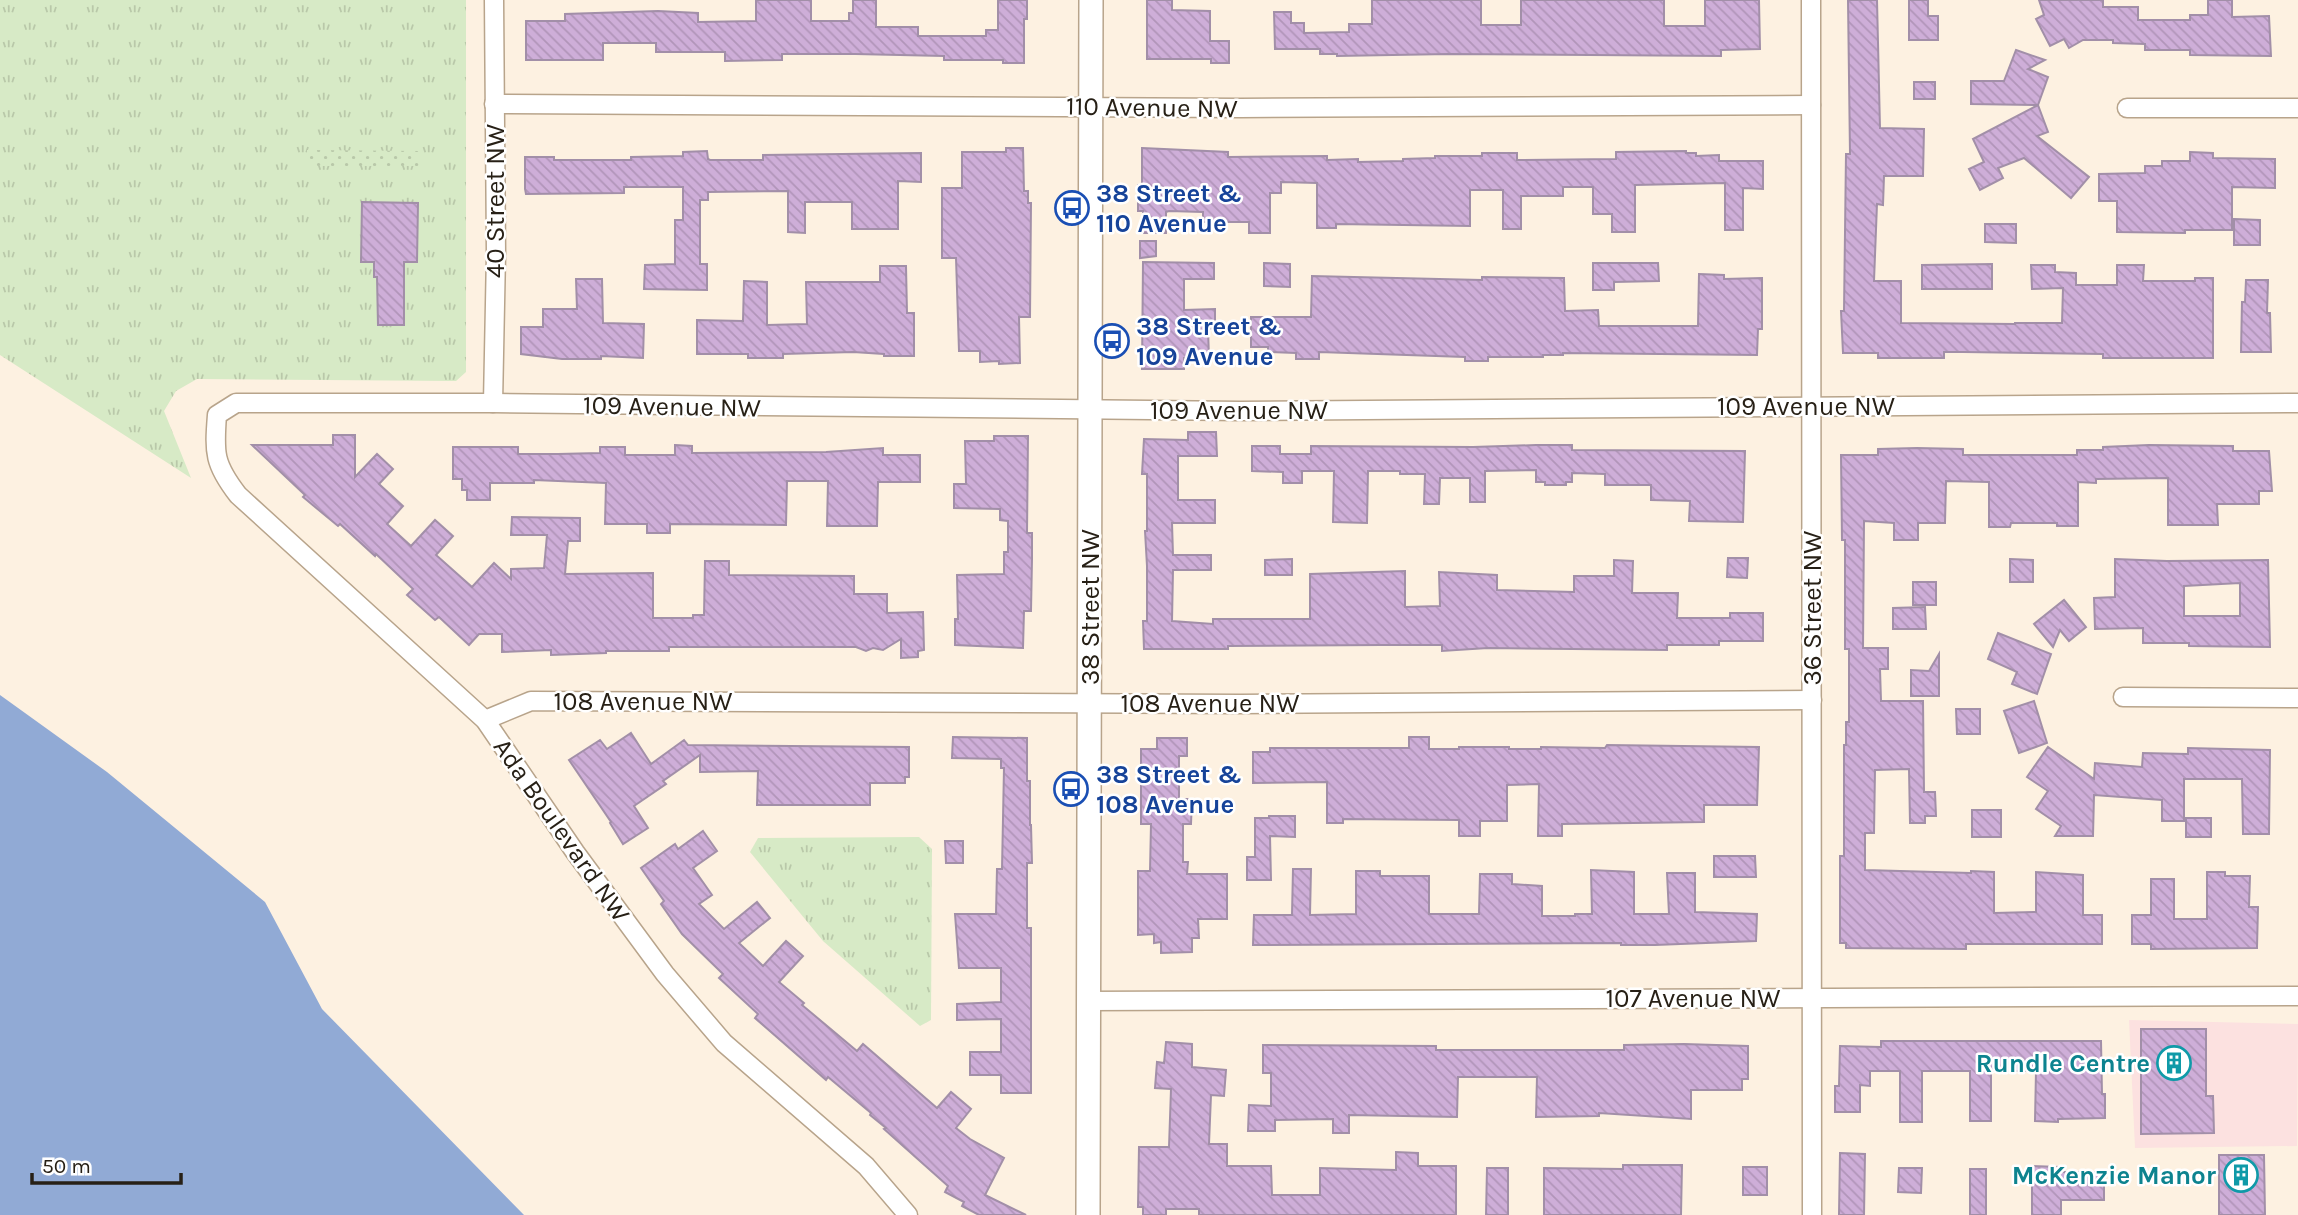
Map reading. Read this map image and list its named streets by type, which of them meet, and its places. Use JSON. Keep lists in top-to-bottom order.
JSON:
{
  "streets": {
    "street": [
      "110 Avenue NW",
      "40 Street NW",
      "109 Avenue NW",
      "38 Street NW",
      "36 Street NW",
      "108 Avenue NW",
      "Ada Boulevard NW",
      "107 Avenue NW"
    ]
  },
  "crossings": [
    ["110 Avenue NW", "40 Street NW"],
    ["110 Avenue NW", "38 Street NW"],
    ["110 Avenue NW", "36 Street NW"],
    ["40 Street NW", "109 Avenue NW"],
    ["109 Avenue NW", "38 Street NW"],
    ["109 Avenue NW", "36 Street NW"],
    ["109 Avenue NW", "Ada Boulevard NW"],
    ["38 Street NW", "108 Avenue NW"],
    ["38 Street NW", "107 Avenue NW"],
    ["36 Street NW", "108 Avenue NW"],
    ["36 Street NW", "107 Avenue NW"],
    ["108 Avenue NW", "Ada Boulevard NW"]
  ],
  "places": {
    "bus stop": ["38 Street & 110 Avenue", "38 Street & 109 Avenue", "38 Street & 108 Avenue"],
    "building": ["Rundle Centre", "McKenzie Manor"]
  },
  "scale_bar": "50 m"
}
